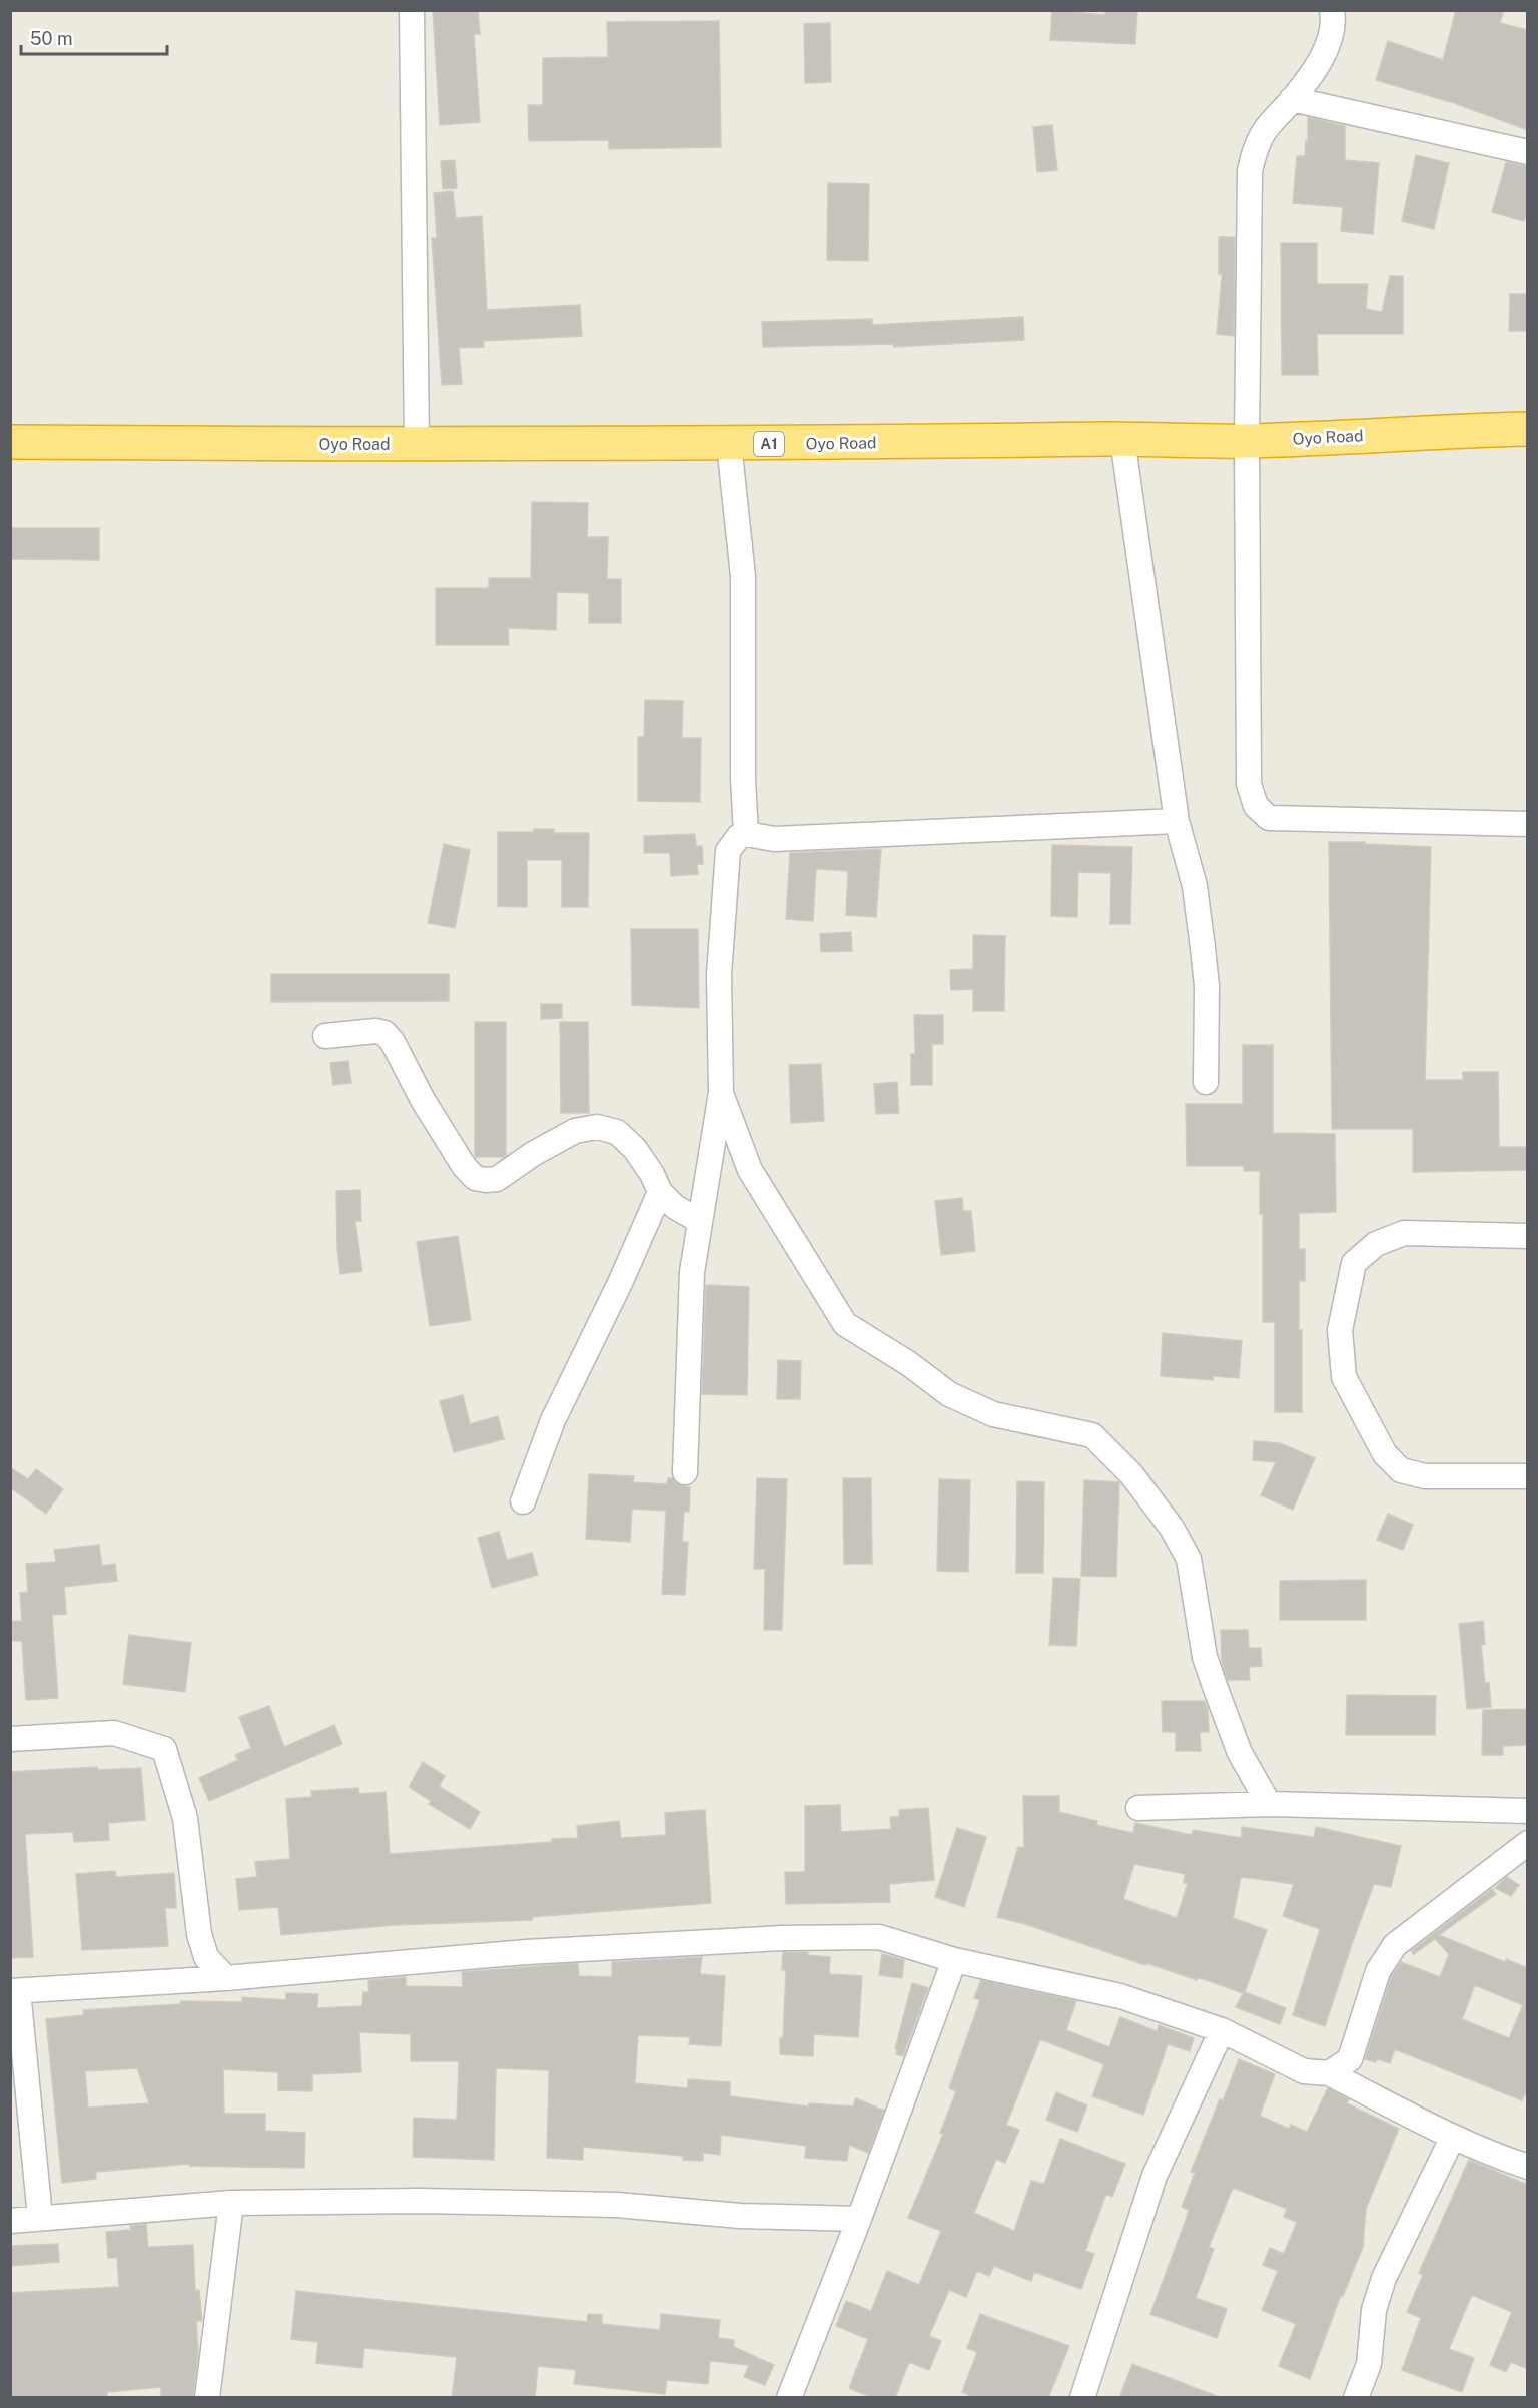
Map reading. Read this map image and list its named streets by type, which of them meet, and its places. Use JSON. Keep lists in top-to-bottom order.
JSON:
{
  "streets": {
    "highway": ["Oyo Road", "A1"]
  },
  "scale_bar": "50 m"
}
